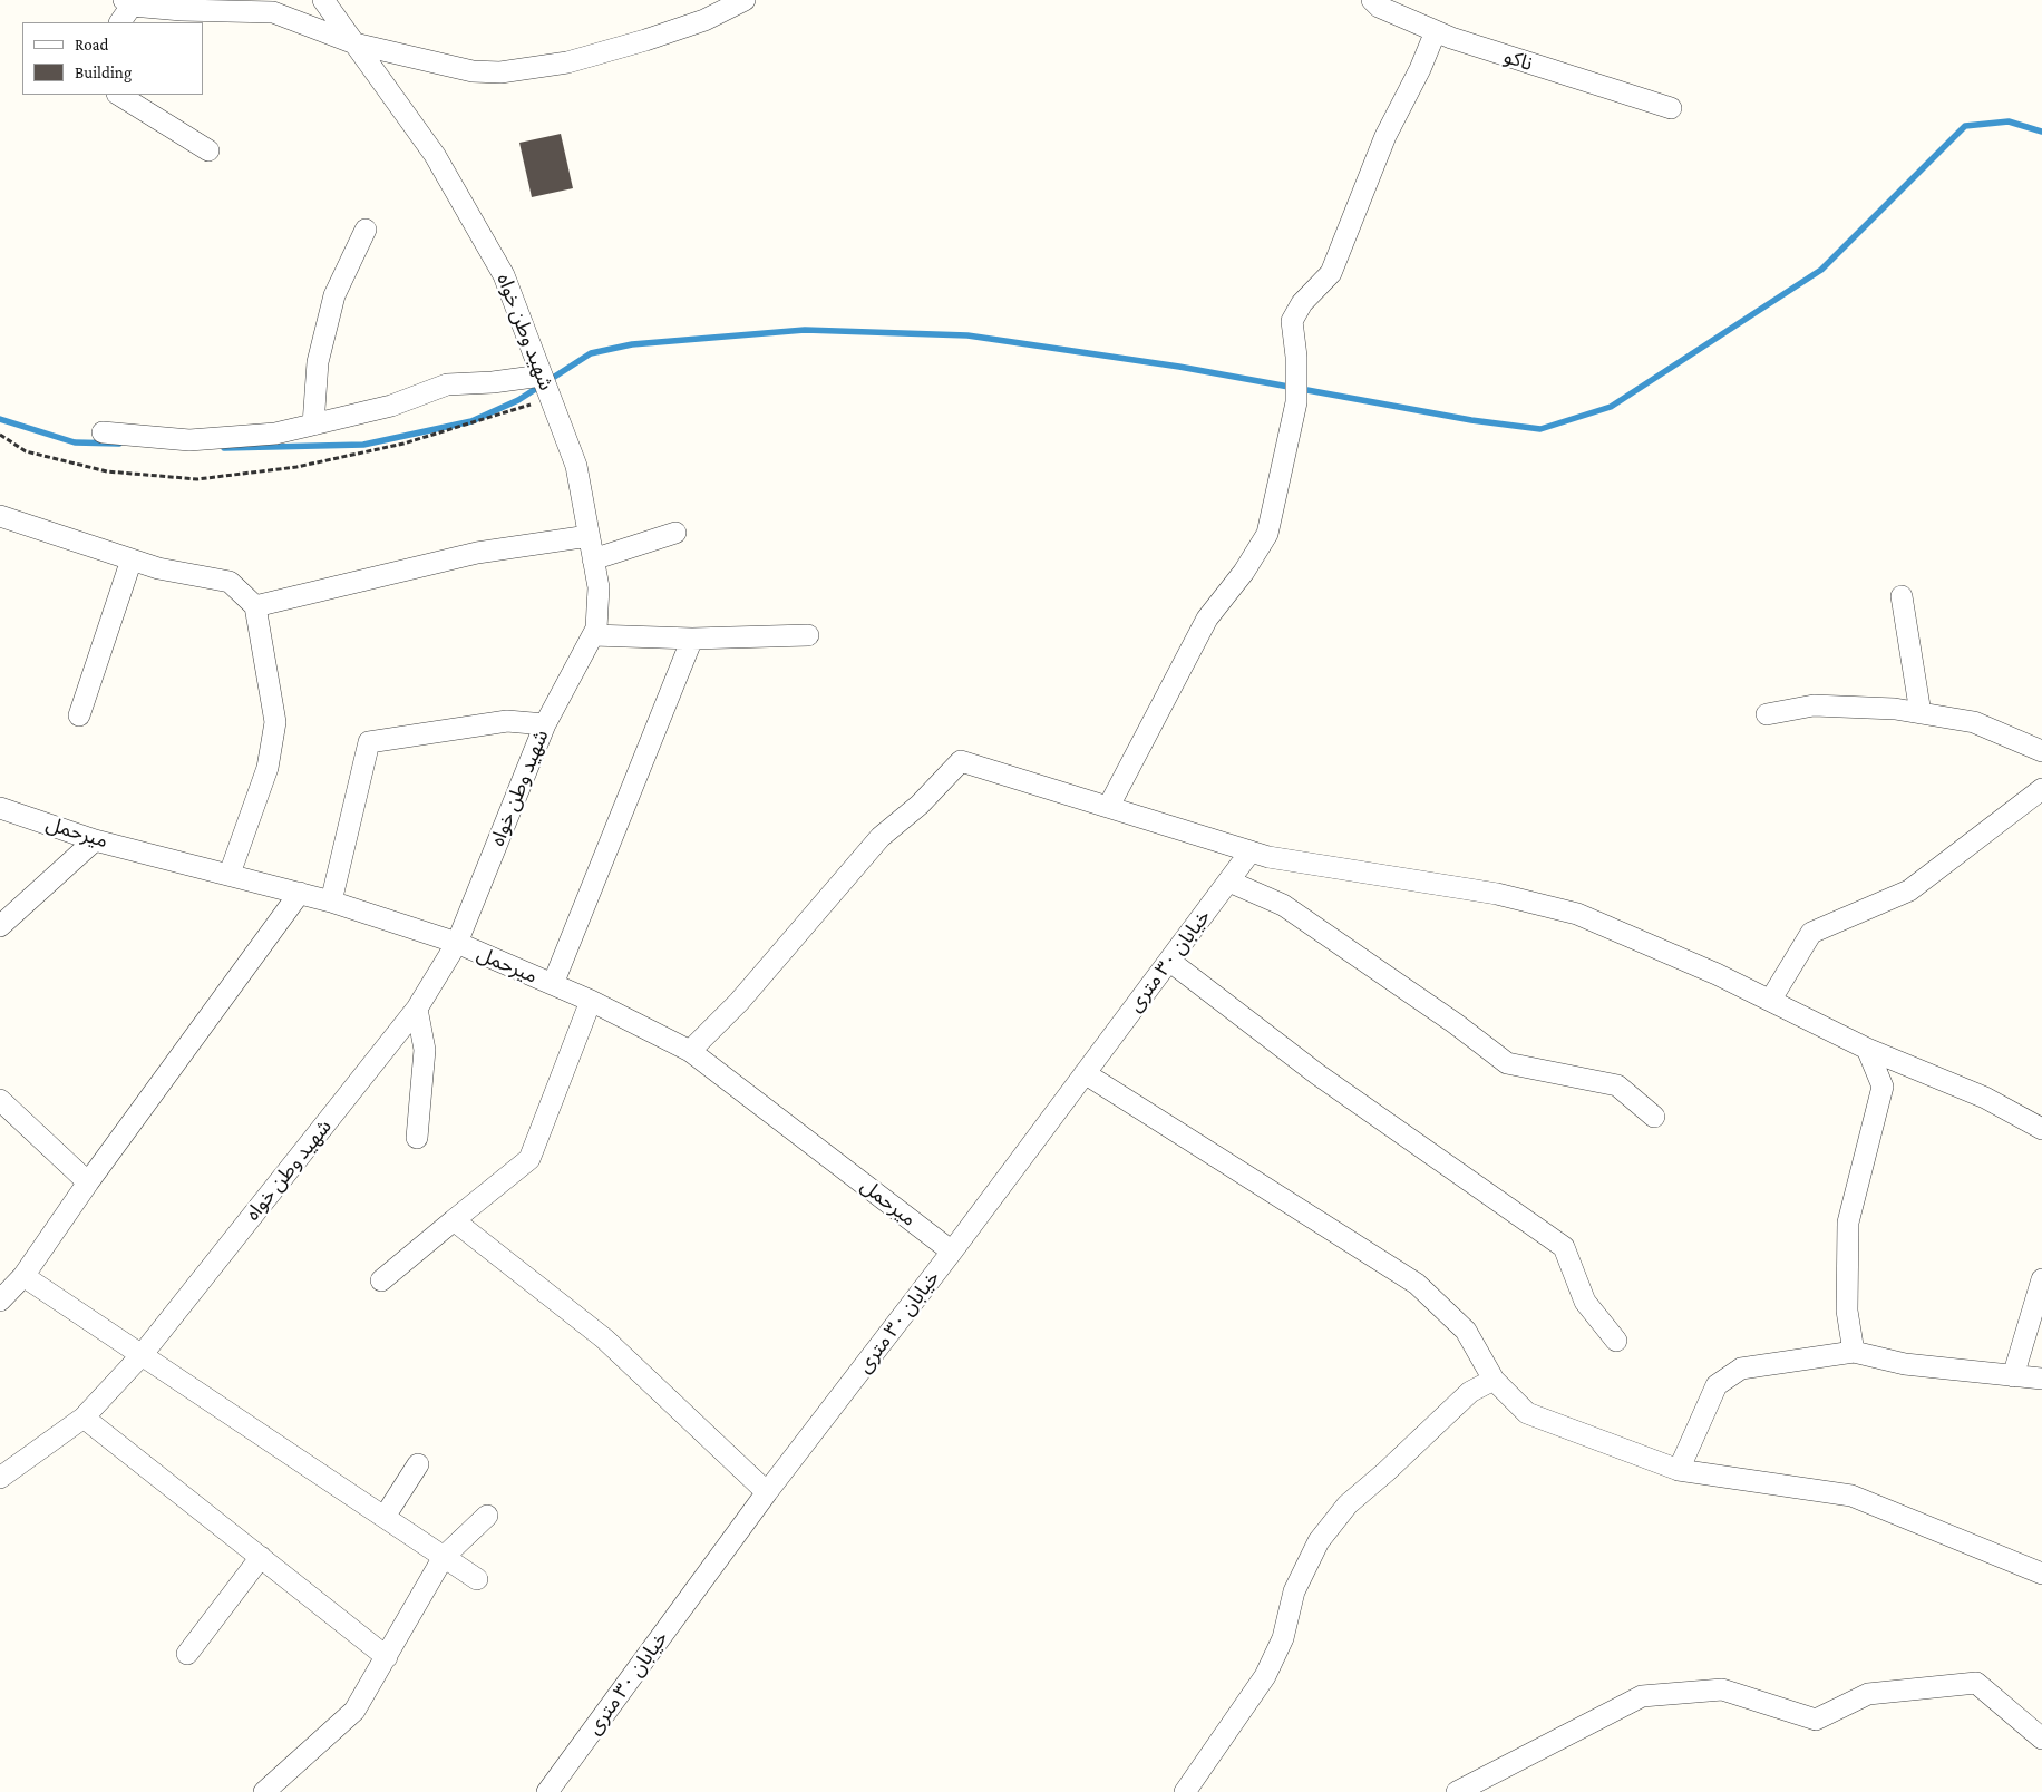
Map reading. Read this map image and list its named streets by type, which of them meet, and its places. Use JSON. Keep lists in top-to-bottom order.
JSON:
{
  "streets": {
    "street": [
      "ناکو",
      "شهید وطن خواه",
      "میرحمل",
      "خیابان ۳۰ متری"
    ]
  },
  "crossings": [
    ["شهید وطن خواه", "میرحمل"],
    ["میرحمل", "خیابان ۳۰ متری"]
  ],
  "legend": ["Road", "Building"]
}
